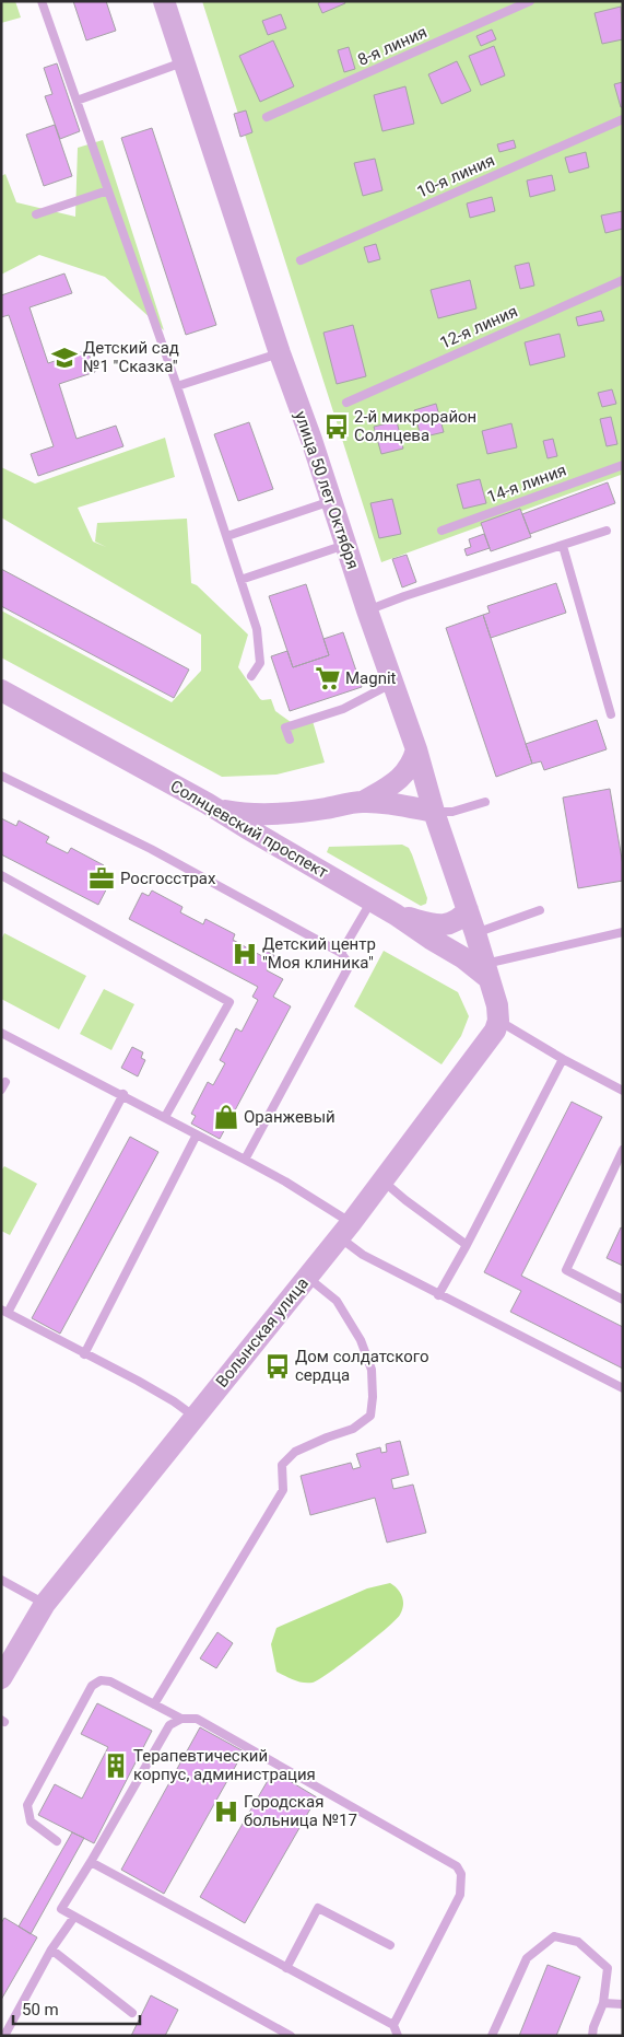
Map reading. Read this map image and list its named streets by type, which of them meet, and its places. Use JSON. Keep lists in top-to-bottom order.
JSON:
{
  "streets": {
    "street": ["улица 50 лет Октября", "Солнцевский проспект", "Волынская улица"],
    "lane": [
      "8-я линия",
      "10-я линия",
      "12-я линия",
      "14-я линия"
    ]
  },
  "crossings": [
    ["улица 50 лет Октября", "Солнцевский проспект"]
  ],
  "places": {
    "school or university": ["Детский сад №1 \"Сказка\""],
    "bus stop": ["2-й микрорайон Солнцева", "Дом солдатского сердца"],
    "supermarket": ["Magnit"],
    "office": ["Росгосстрах"],
    "hospital": ["Детский центр \"Моя клиника\"", "Городская больница №17"],
    "shop": ["Оранжевый"],
    "building": ["Терапевтический корпус, администрация"]
  },
  "scale_bar": "50 m"
}
